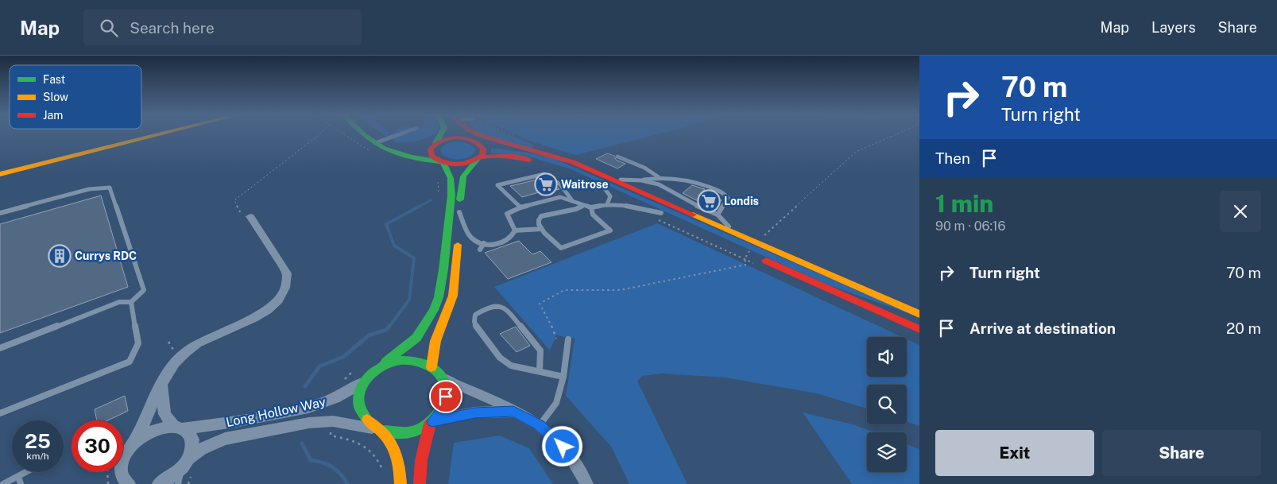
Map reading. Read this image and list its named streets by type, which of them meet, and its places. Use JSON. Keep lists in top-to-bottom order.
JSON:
{
  "streets": {
    "street": ["Long Hollow Way"]
  },
  "places": {
    "supermarket": ["Waitrose", "Londis"],
    "building": ["Currys RDC"]
  },
  "legend": ["Fast", "Slow", "Jam"],
  "page": {
    "header": "Map",
    "search": "Search here",
    "nav": ["Map", "Layers", "Share"],
    "turn": ["70 m", "Turn right"],
    "then": "Then",
    "heading": ["1 min", "90 m · 06:16"],
    "list": [
      {
        "name": "Turn right",
        "value": "70 m"
      },
      {
        "name": "Arrive at destination",
        "value": "20 m"
      }
    ],
    "speed": "25 km/h",
    "limit": "30",
    "buttons": ["Exit", "Share"]
  }
}
